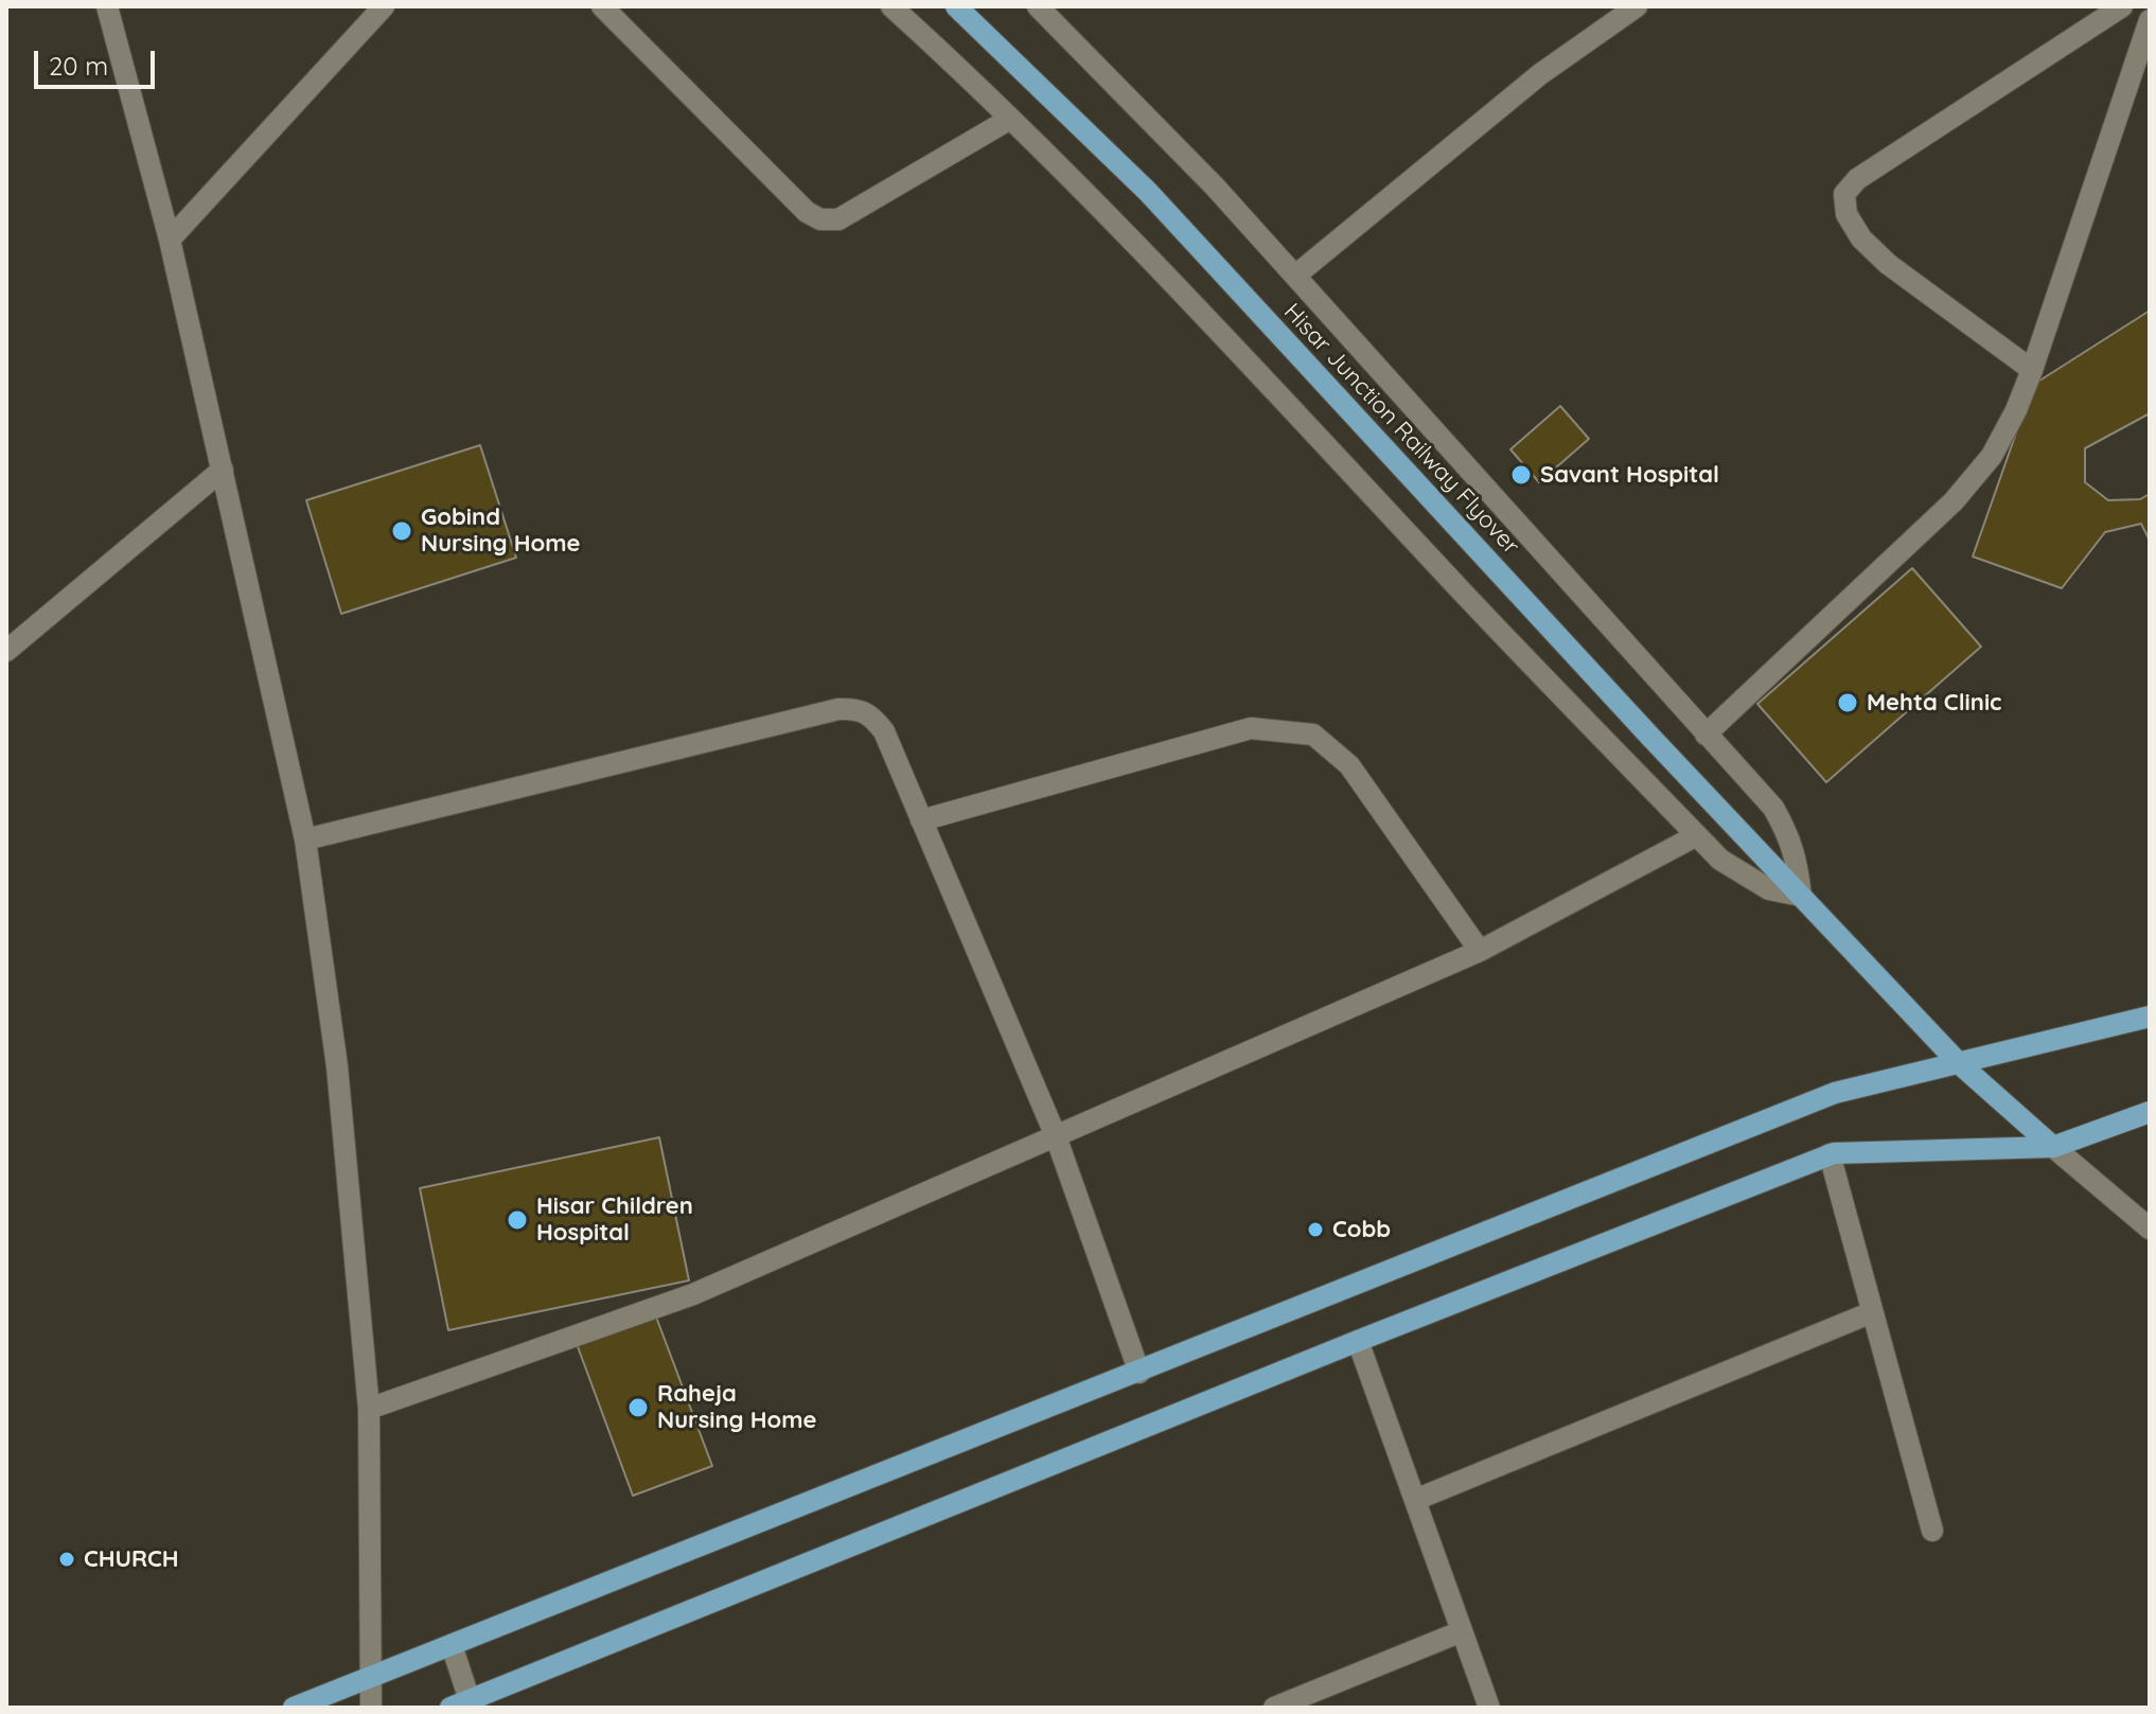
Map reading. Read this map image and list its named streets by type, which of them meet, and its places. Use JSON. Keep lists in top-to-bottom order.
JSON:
{
  "streets": {
    "main road": ["Hisar Junction Railway Flyover"]
  },
  "places": [
    "Savant Hospital",
    "Gobind Nursing Home",
    "Mehta Clinic",
    "Hisar Children Hospital",
    "Cobb",
    "Raheja Nursing Home",
    "CHURCH"
  ],
  "scale_bar": "20 m"
}
